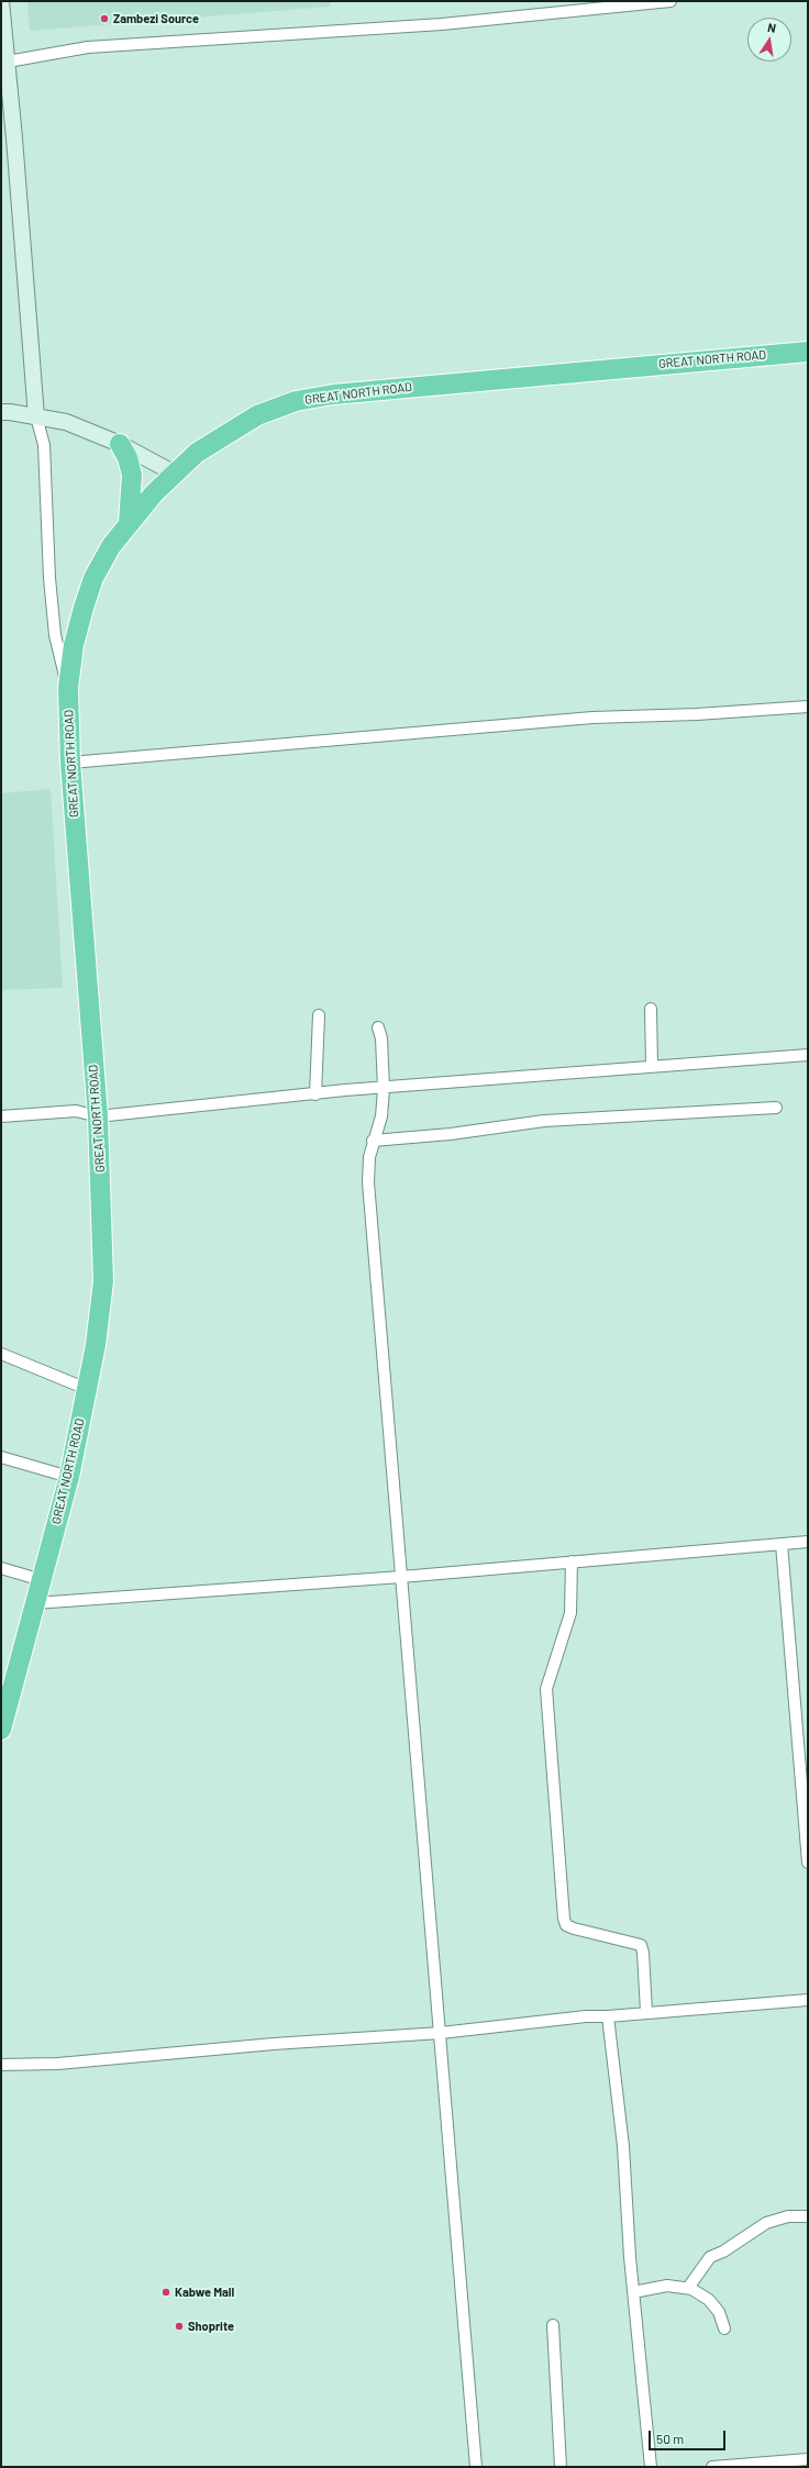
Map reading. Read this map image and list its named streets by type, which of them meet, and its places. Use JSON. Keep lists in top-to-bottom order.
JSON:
{
  "streets": {
    "highway": ["GREAT NORTH ROAD"]
  },
  "places": ["Zambezi Source", "Kabwe Mall", "Shoprite"],
  "scale_bar": "50 m",
  "north": "top"
}
